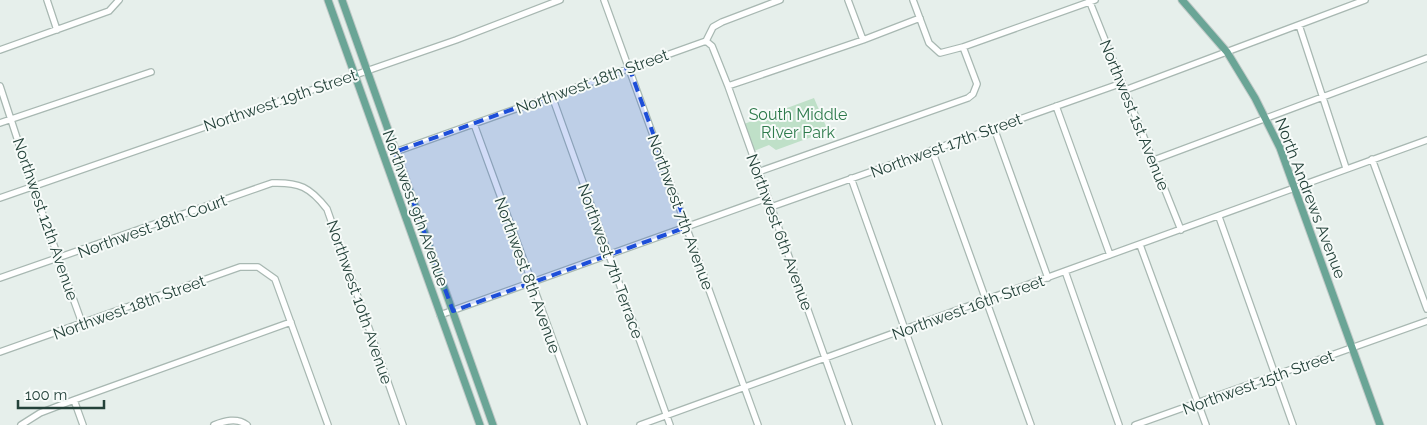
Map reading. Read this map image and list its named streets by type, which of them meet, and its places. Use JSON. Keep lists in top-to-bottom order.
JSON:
{
  "streets": {
    "main road": ["North Andrews Avenue", "Northwest 9th Avenue"],
    "street": [
      "Northwest 18th Street",
      "Northwest 19th Street",
      "Northwest 1st Avenue",
      "Northwest 17th Street",
      "Northwest 7th Avenue",
      "Northwest 12th Avenue",
      "Northwest 18th Court",
      "Northwest 6th Avenue",
      "Northwest 7th Terrace",
      "Northwest 8th Avenue",
      "Northwest 10th Avenue",
      "Northwest 16th Street",
      "Northwest 15th Street"
    ]
  },
  "crossings": [
    ["Northwest 18th Street", "Northwest 9th Avenue"],
    ["Northwest 18th Street", "Northwest 7th Avenue"],
    ["Northwest 18th Street", "Northwest 12th Avenue"],
    ["Northwest 18th Street", "Northwest 6th Avenue"],
    ["Northwest 18th Street", "Northwest 7th Terrace"],
    ["Northwest 18th Street", "Northwest 8th Avenue"],
    ["Northwest 19th Street", "Northwest 9th Avenue"],
    ["Northwest 19th Street", "Northwest 12th Avenue"],
    ["Northwest 1st Avenue", "Northwest 17th Street"],
    ["Northwest 1st Avenue", "Northwest 16th Street"],
    ["Northwest 17th Street", "Northwest 6th Avenue"],
    ["North Andrews Avenue", "Northwest 16th Street"],
    ["North Andrews Avenue", "Northwest 15th Street"],
    ["Northwest 7th Avenue", "Northwest 16th Street"],
    ["Northwest 12th Avenue", "Northwest 18th Court"],
    ["Northwest 18th Court", "Northwest 10th Avenue"],
    ["Northwest 6th Avenue", "Northwest 16th Street"],
    ["Northwest 7th Terrace", "Northwest 16th Street"]
  ],
  "parks": ["South Middle RIver Park"],
  "scale_bar": "100 m"
}
